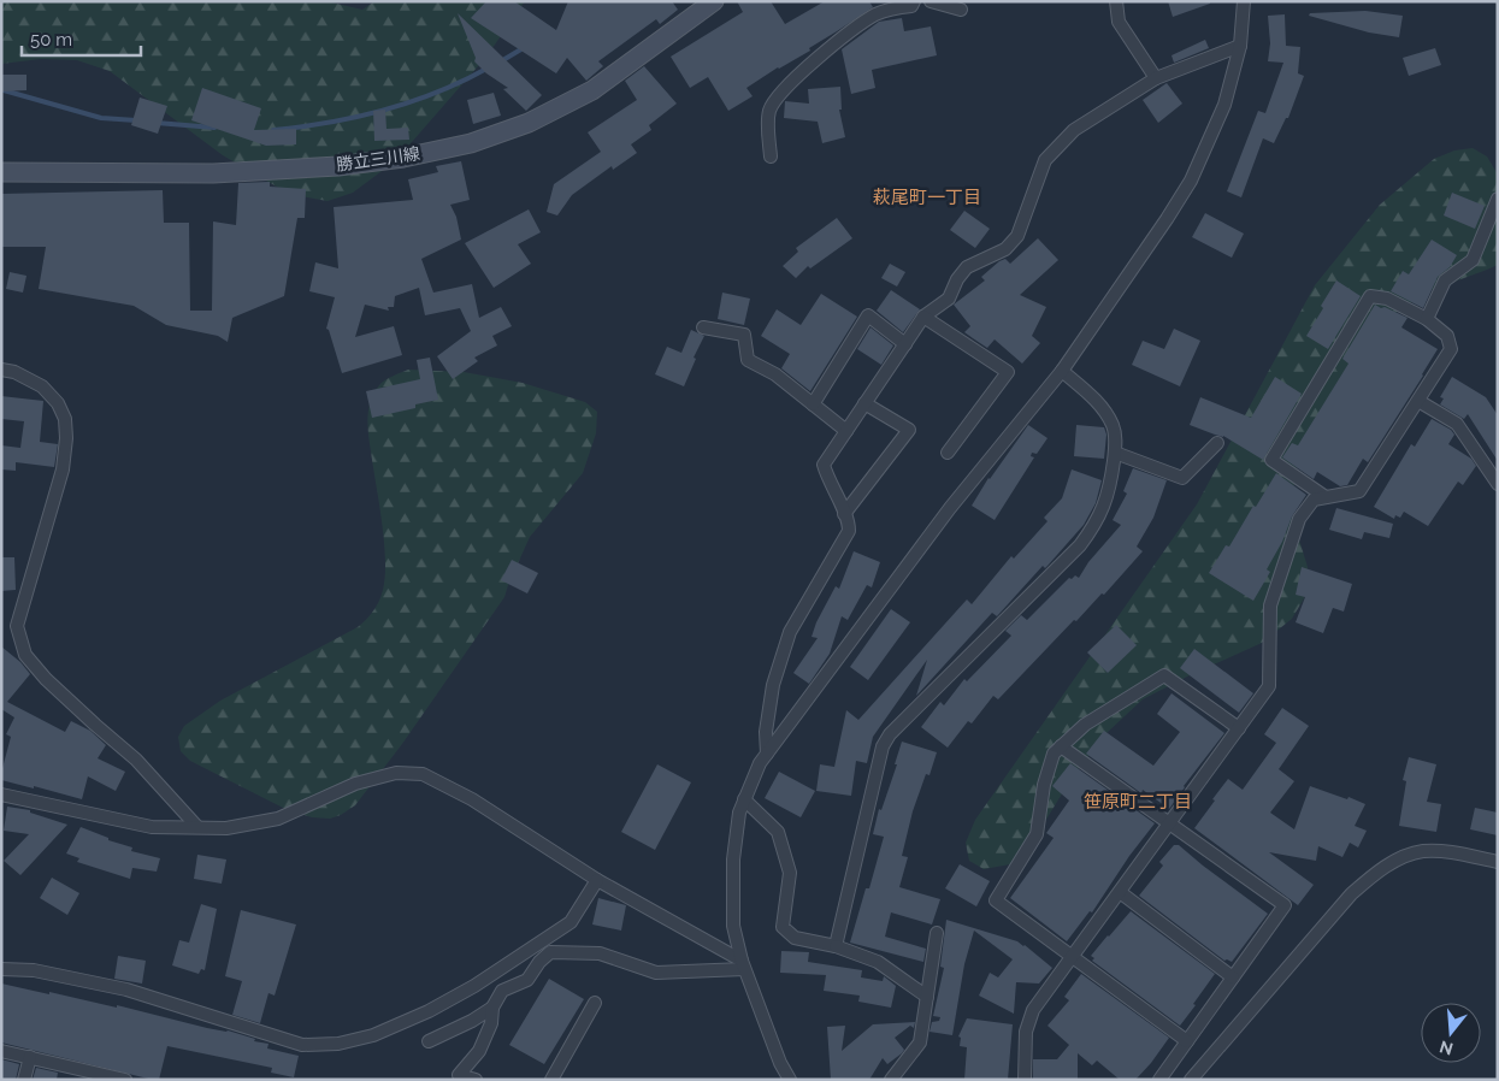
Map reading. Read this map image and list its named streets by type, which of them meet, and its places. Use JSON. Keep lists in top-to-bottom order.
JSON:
{
  "streets": {
    "main road": ["勝立三川線"]
  },
  "districts": ["萩尾町一丁目", "笹原町二丁目"],
  "scale_bar": "50 m",
  "north": "bottom"
}
